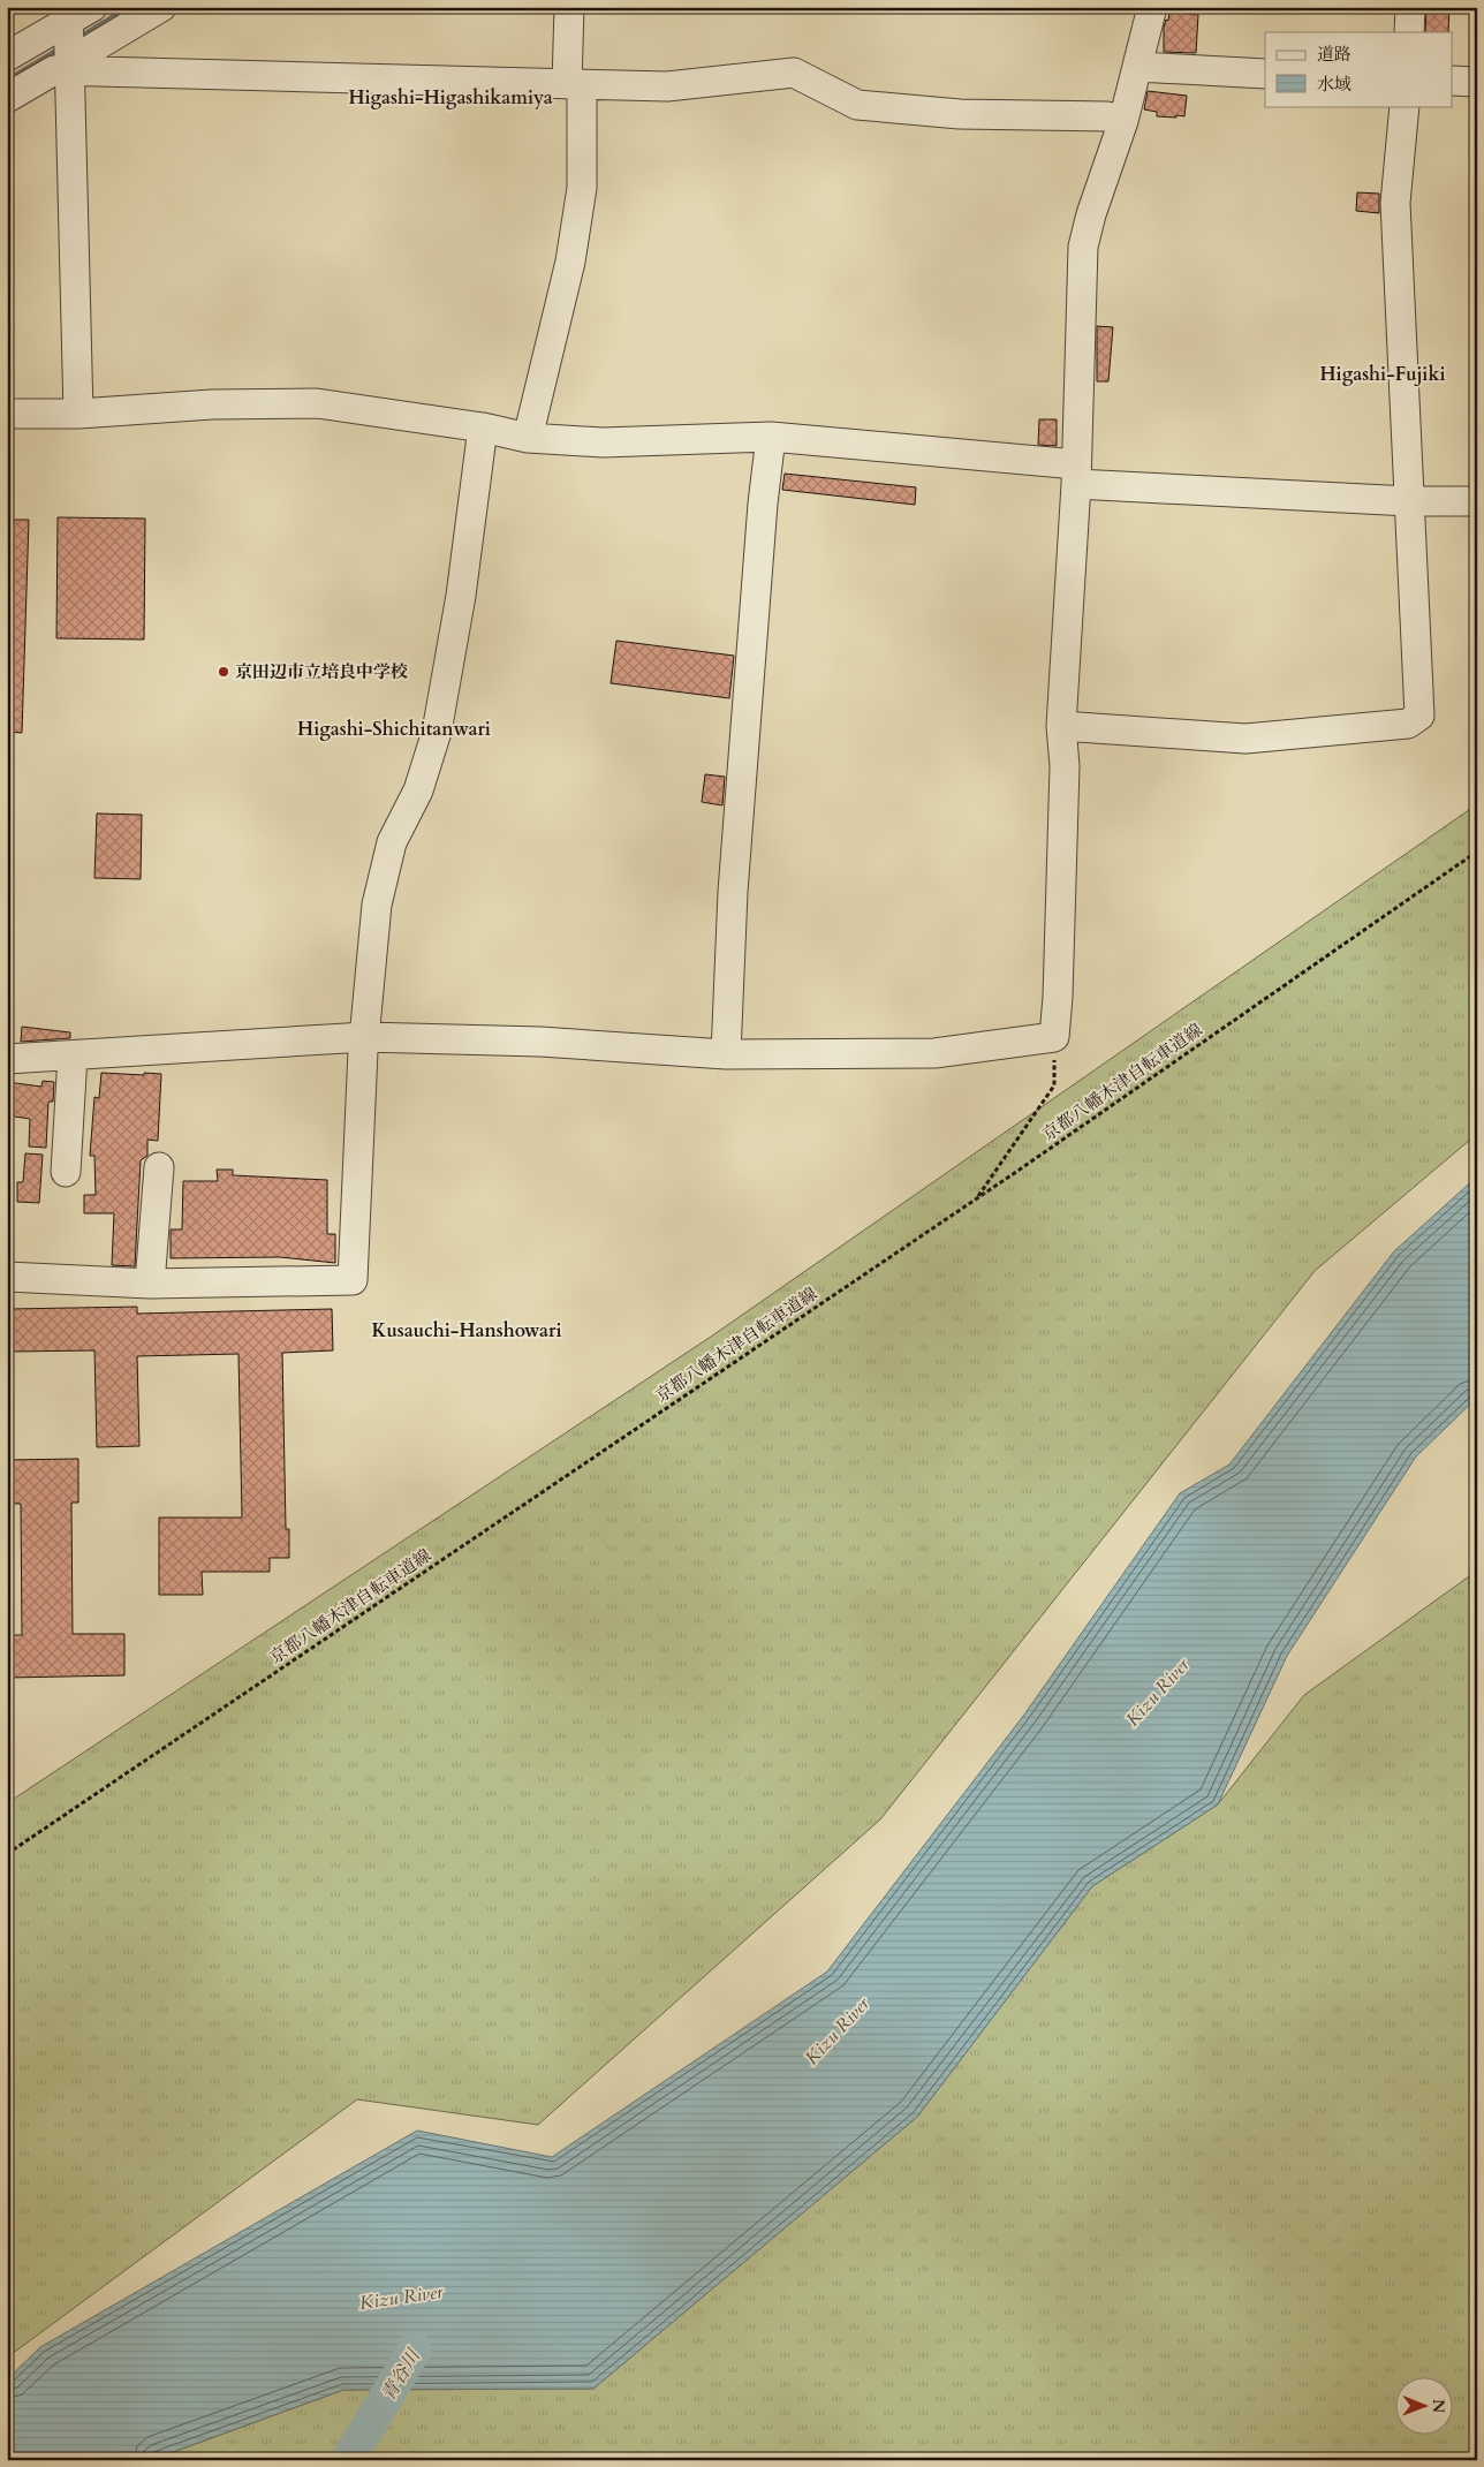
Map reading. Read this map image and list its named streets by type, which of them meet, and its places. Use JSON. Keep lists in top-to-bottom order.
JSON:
{
  "streets": {
    "path": ["京都八幡木津自転車道線"]
  },
  "districts": [
    "Higashi-Higashikamiya",
    "Higashi-Fujiki",
    "Higashi-Shichitanwari",
    "Kusauchi-Hanshowari"
  ],
  "water": ["Kizu River", "青谷川"],
  "places": ["京田辺市立培良中学校"],
  "legend": ["道路", "水域"],
  "north": "right"
}
